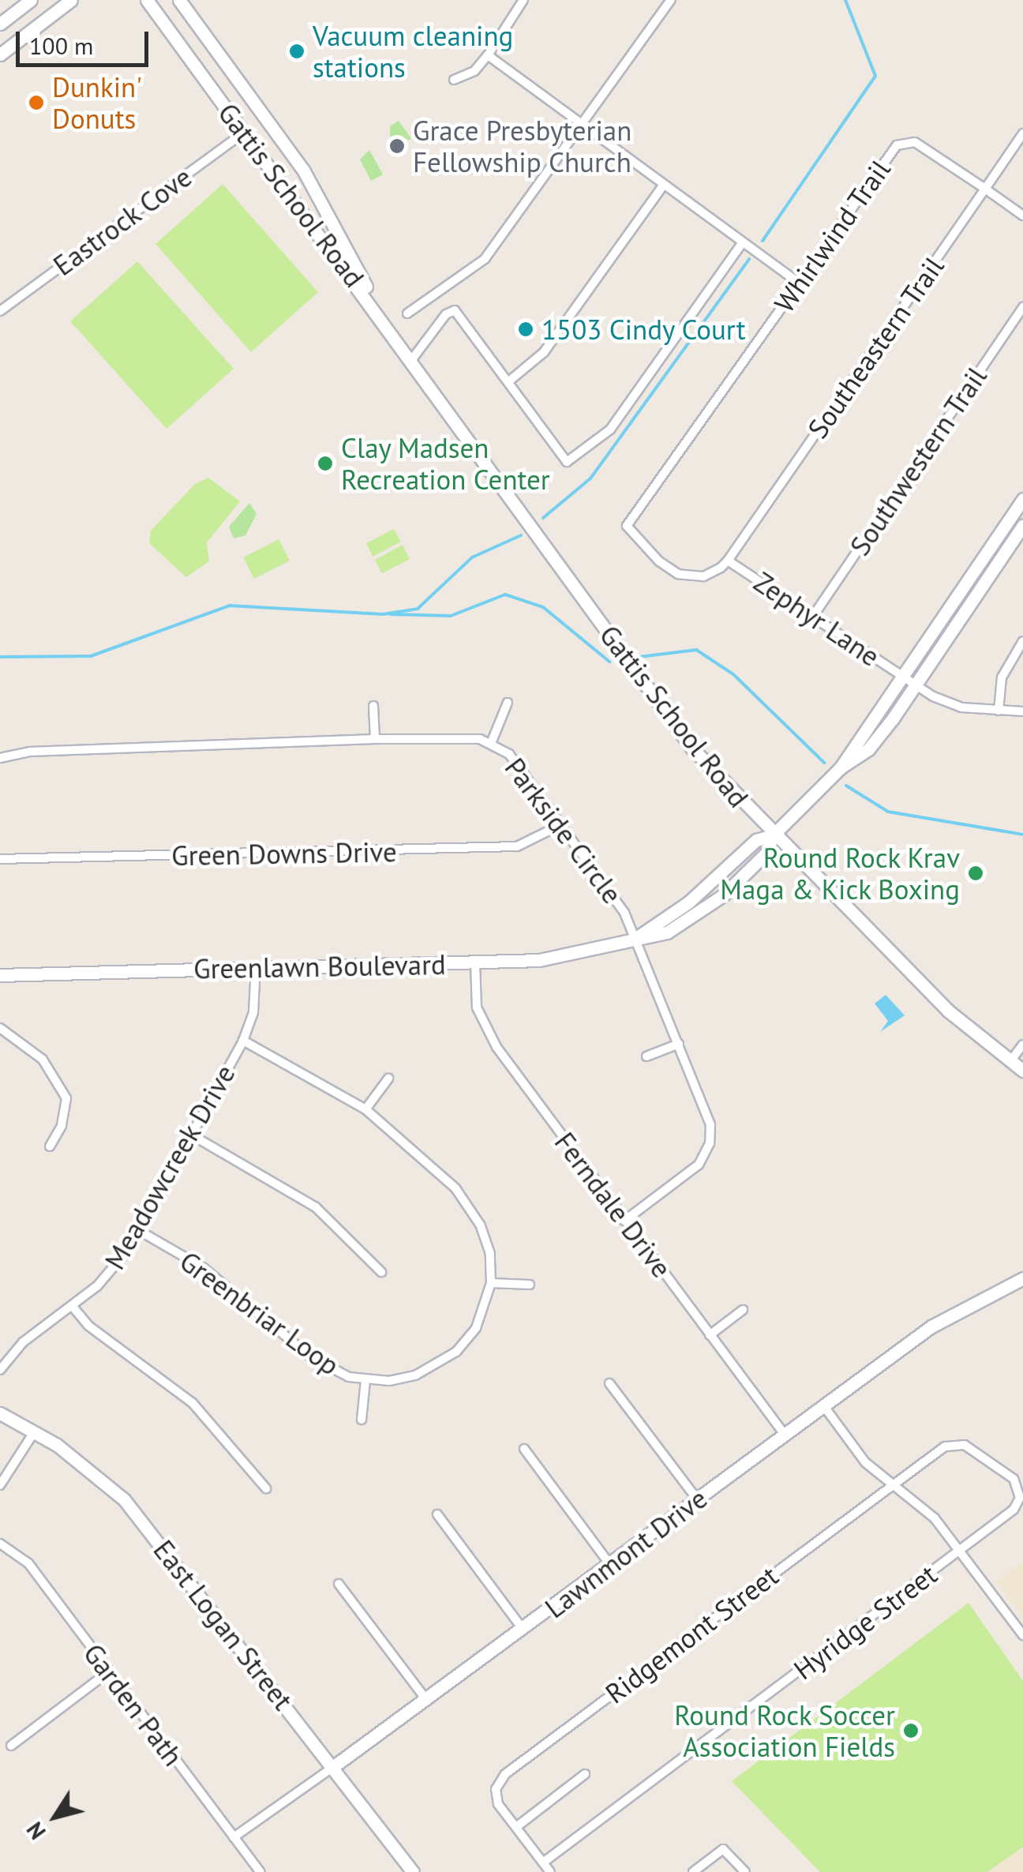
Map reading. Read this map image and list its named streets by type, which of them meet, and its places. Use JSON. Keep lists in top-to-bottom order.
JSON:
{
  "streets": {
    "main road": [
      "Gattis School Road",
      "Greenlawn Boulevard",
      "Lawnmont Drive",
      "East Logan Street"
    ],
    "street": [
      "Eastrock Cove",
      "Whirlwind Trail",
      "Southeastern Trail",
      "Southwestern Trail",
      "Zephyr Lane",
      "Parkside Circle",
      "Green Downs Drive",
      "Meadowcreek Drive",
      "Ferndale Drive",
      "Greenbriar Loop",
      "Hyridge Street",
      "Ridgemont Street",
      "Garden Path"
    ]
  },
  "crossings": [
    ["Gattis School Road", "Eastrock Cove"],
    ["Gattis School Road", "Greenlawn Boulevard"],
    ["Whirlwind Trail", "Southeastern Trail"],
    ["Whirlwind Trail", "Zephyr Lane"],
    ["Southeastern Trail", "Zephyr Lane"],
    ["Southwestern Trail", "Zephyr Lane"],
    ["Zephyr Lane", "Greenlawn Boulevard"],
    ["Parkside Circle", "Green Downs Drive"],
    ["Parkside Circle", "Greenlawn Boulevard"],
    ["Parkside Circle", "Ferndale Drive"],
    ["Greenlawn Boulevard", "Meadowcreek Drive"],
    ["Greenlawn Boulevard", "Ferndale Drive"],
    ["Meadowcreek Drive", "Greenbriar Loop"],
    ["Ferndale Drive", "Lawnmont Drive"],
    ["Lawnmont Drive", "East Logan Street"],
    ["Lawnmont Drive", "Garden Path"],
    ["Hyridge Street", "Ridgemont Street"]
  ],
  "places": [
    "Vacuum cleaning stations",
    "Dunkin' Donuts",
    "Grace Presbyterian Fellowship Church",
    "1503 Cindy Court",
    "Clay Madsen Recreation Center",
    "Round Rock Krav Maga & Kick Boxing",
    "Round Rock Soccer Association Fields"
  ],
  "scale_bar": "100 m",
  "north": "bottom left"
}
